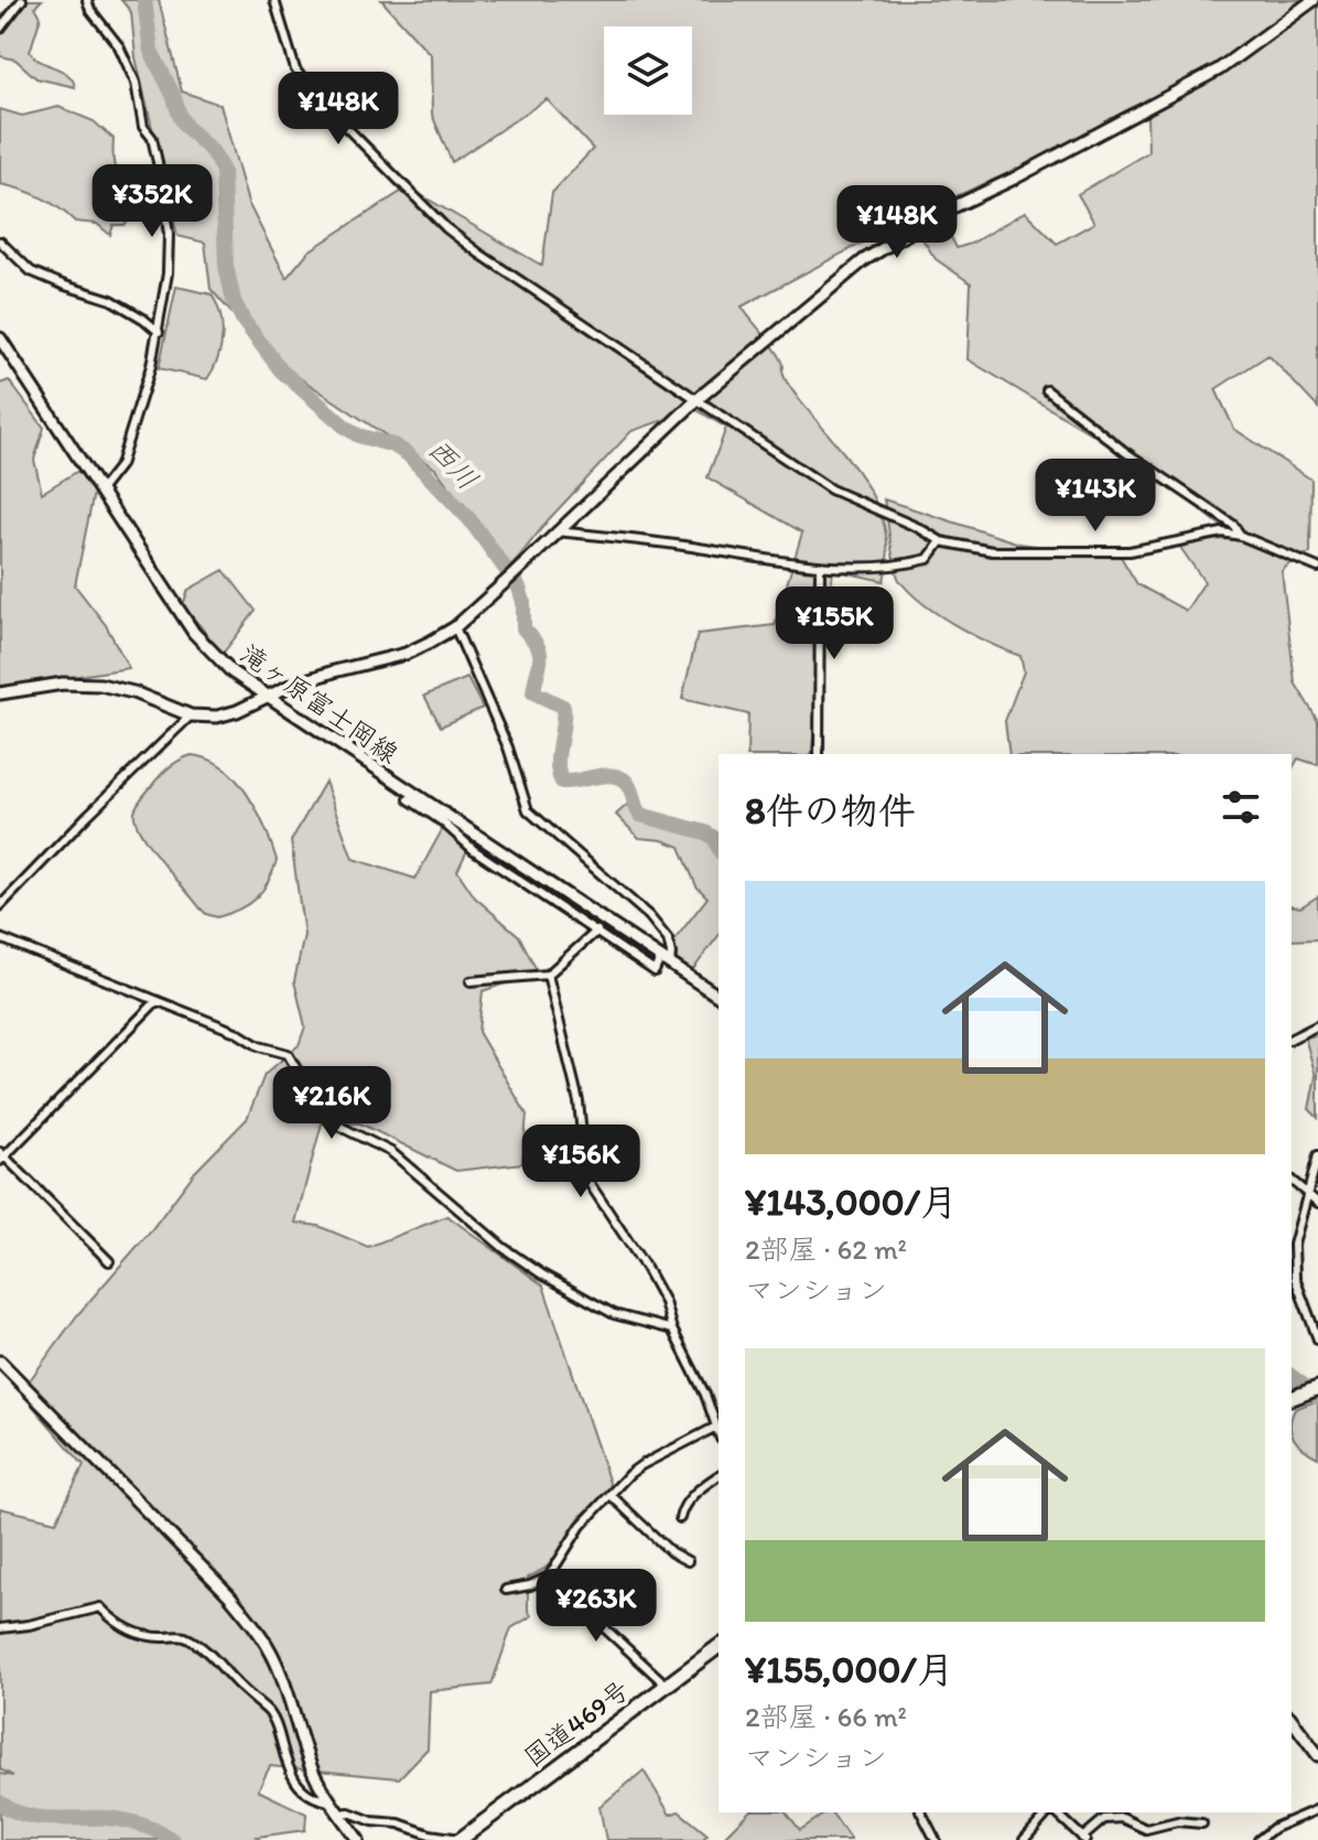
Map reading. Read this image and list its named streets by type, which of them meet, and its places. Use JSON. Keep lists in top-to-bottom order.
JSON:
{
  "streets": {
    "highway": ["国道469号"],
    "street": ["滝ヶ原富士岡線"]
  },
  "water": ["西川"],
  "page": {
    "price": [
      "¥148K",
      "¥352K",
      "¥148K",
      "¥143K",
      "¥155K",
      "¥216K",
      "¥156K",
      "¥263K"
    ],
    "heading": "8件の物件",
    "list": [
      {
        "name": "¥143,000/月",
        "note": "2部屋 · 62 m² · マンション"
      },
      {
        "name": "¥155,000/月",
        "note": "2部屋 · 66 m² · マンション"
      }
    ]
  }
}
